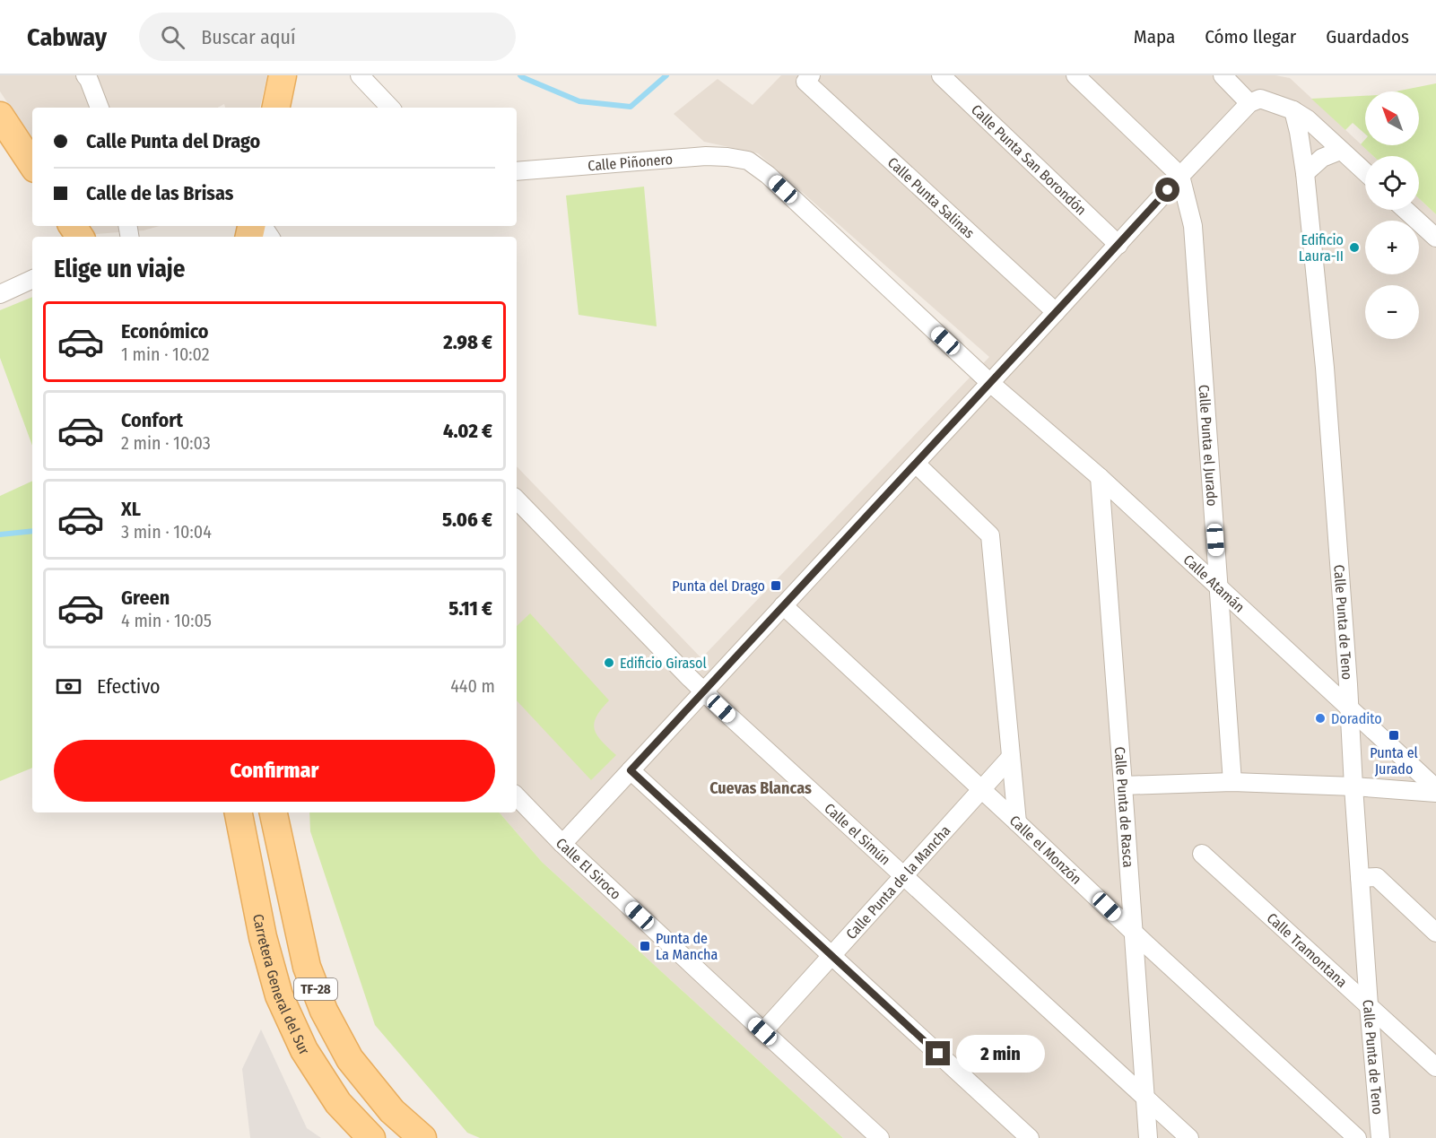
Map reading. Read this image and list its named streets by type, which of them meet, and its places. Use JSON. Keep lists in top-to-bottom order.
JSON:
{
  "streets": {
    "main road": ["Carretera General del Sur", "TF-28"],
    "street": [
      "Calle Punta San Borondón",
      "Calle Piñonero",
      "Calle Punta Salinas",
      "Calle Punta el Jurado",
      "Calle Atamán",
      "Calle Punta de Teno",
      "Calle Punta de Rasca",
      "Calle el Simún",
      "Calle el Monzón",
      "Calle El Siroco",
      "Calle Punta de la Mancha",
      "Calle Tramontana"
    ]
  },
  "crossings": [
    ["Calle Piñonero", "Calle Atamán"],
    ["Calle Punta el Jurado", "Calle Atamán"],
    ["Calle Atamán", "Calle Punta de Teno"],
    ["Calle Atamán", "Calle Punta de Rasca"],
    ["Calle Punta de Teno", "Calle Tramontana"],
    ["Calle Punta de Rasca", "Calle el Simún"],
    ["Calle Punta de Rasca", "Calle el Monzón"],
    ["Calle el Simún", "Calle Punta de la Mancha"],
    ["Calle el Monzón", "Calle Punta de la Mancha"],
    ["Calle El Siroco", "Calle Punta de la Mancha"]
  ],
  "districts": ["Cuevas Blancas"],
  "places": {
    "other": ["Edificio Laura-II", "Edificio Girasol", "Doradito"],
    "transit": ["Punta del Drago", "Punta el Jurado", "Punta de La Mancha"]
  },
  "north": "top left",
  "page": {
    "header": "Cabway",
    "search": "Buscar aquí",
    "nav": ["Mapa", "Cómo llegar", "Guardados"],
    "map_buttons": ["+", "−"],
    "banner": ["Calle Punta del Drago", "Calle de las Brisas"],
    "heading": "Elige un viaje",
    "list": [
      {
        "name": "Económico",
        "note": "1 min · 10:02",
        "value": "2.98 €"
      },
      {
        "name": "Confort",
        "note": "2 min · 10:03",
        "value": "4.02 €"
      },
      {
        "name": "XL",
        "note": "3 min · 10:04",
        "value": "5.06 €"
      },
      {
        "name": "Green",
        "note": "4 min · 10:05",
        "value": "5.11 €"
      }
    ],
    "pay": ["Efectivo", "440 m"],
    "buttons": "Confirmar",
    "bubble": "2 min"
  }
}
